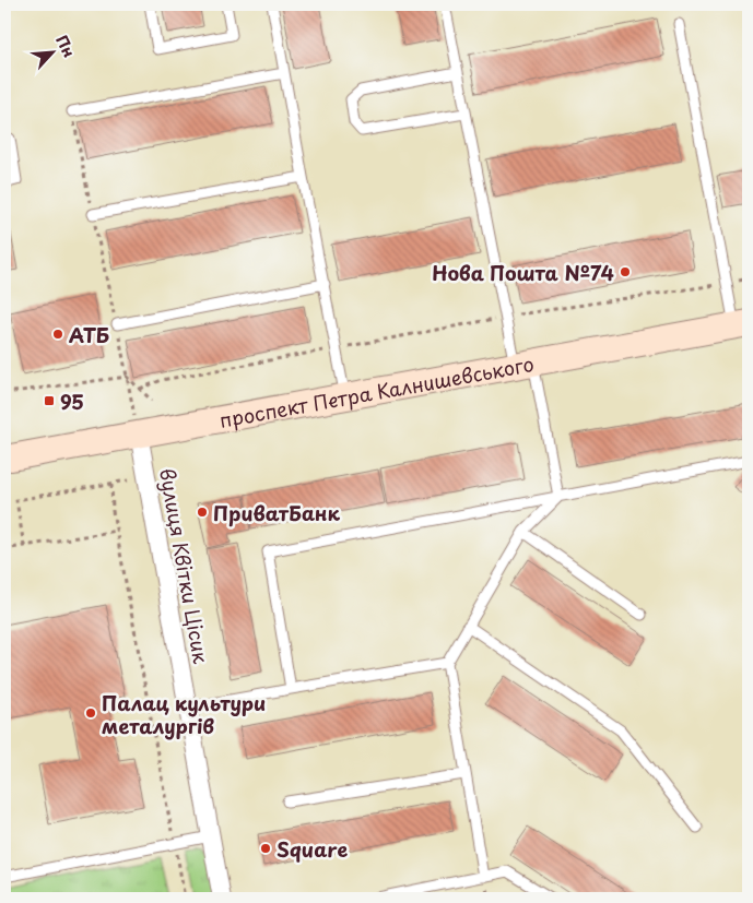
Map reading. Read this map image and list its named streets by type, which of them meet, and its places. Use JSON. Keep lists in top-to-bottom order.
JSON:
{
  "streets": {
    "street": ["проспект Петра Калнишевського", "вулиця Квітки Цісик"]
  },
  "crossings": [
    ["проспект Петра Калнишевського", "вулиця Квітки Цісик"]
  ],
  "places": {
    "other": [
      "Нова Пошта №74",
      "АТБ",
      "ПриватБанк",
      "Палац культури металургів",
      "Square"
    ],
    "transit": ["95"]
  },
  "north": "top right"
}
